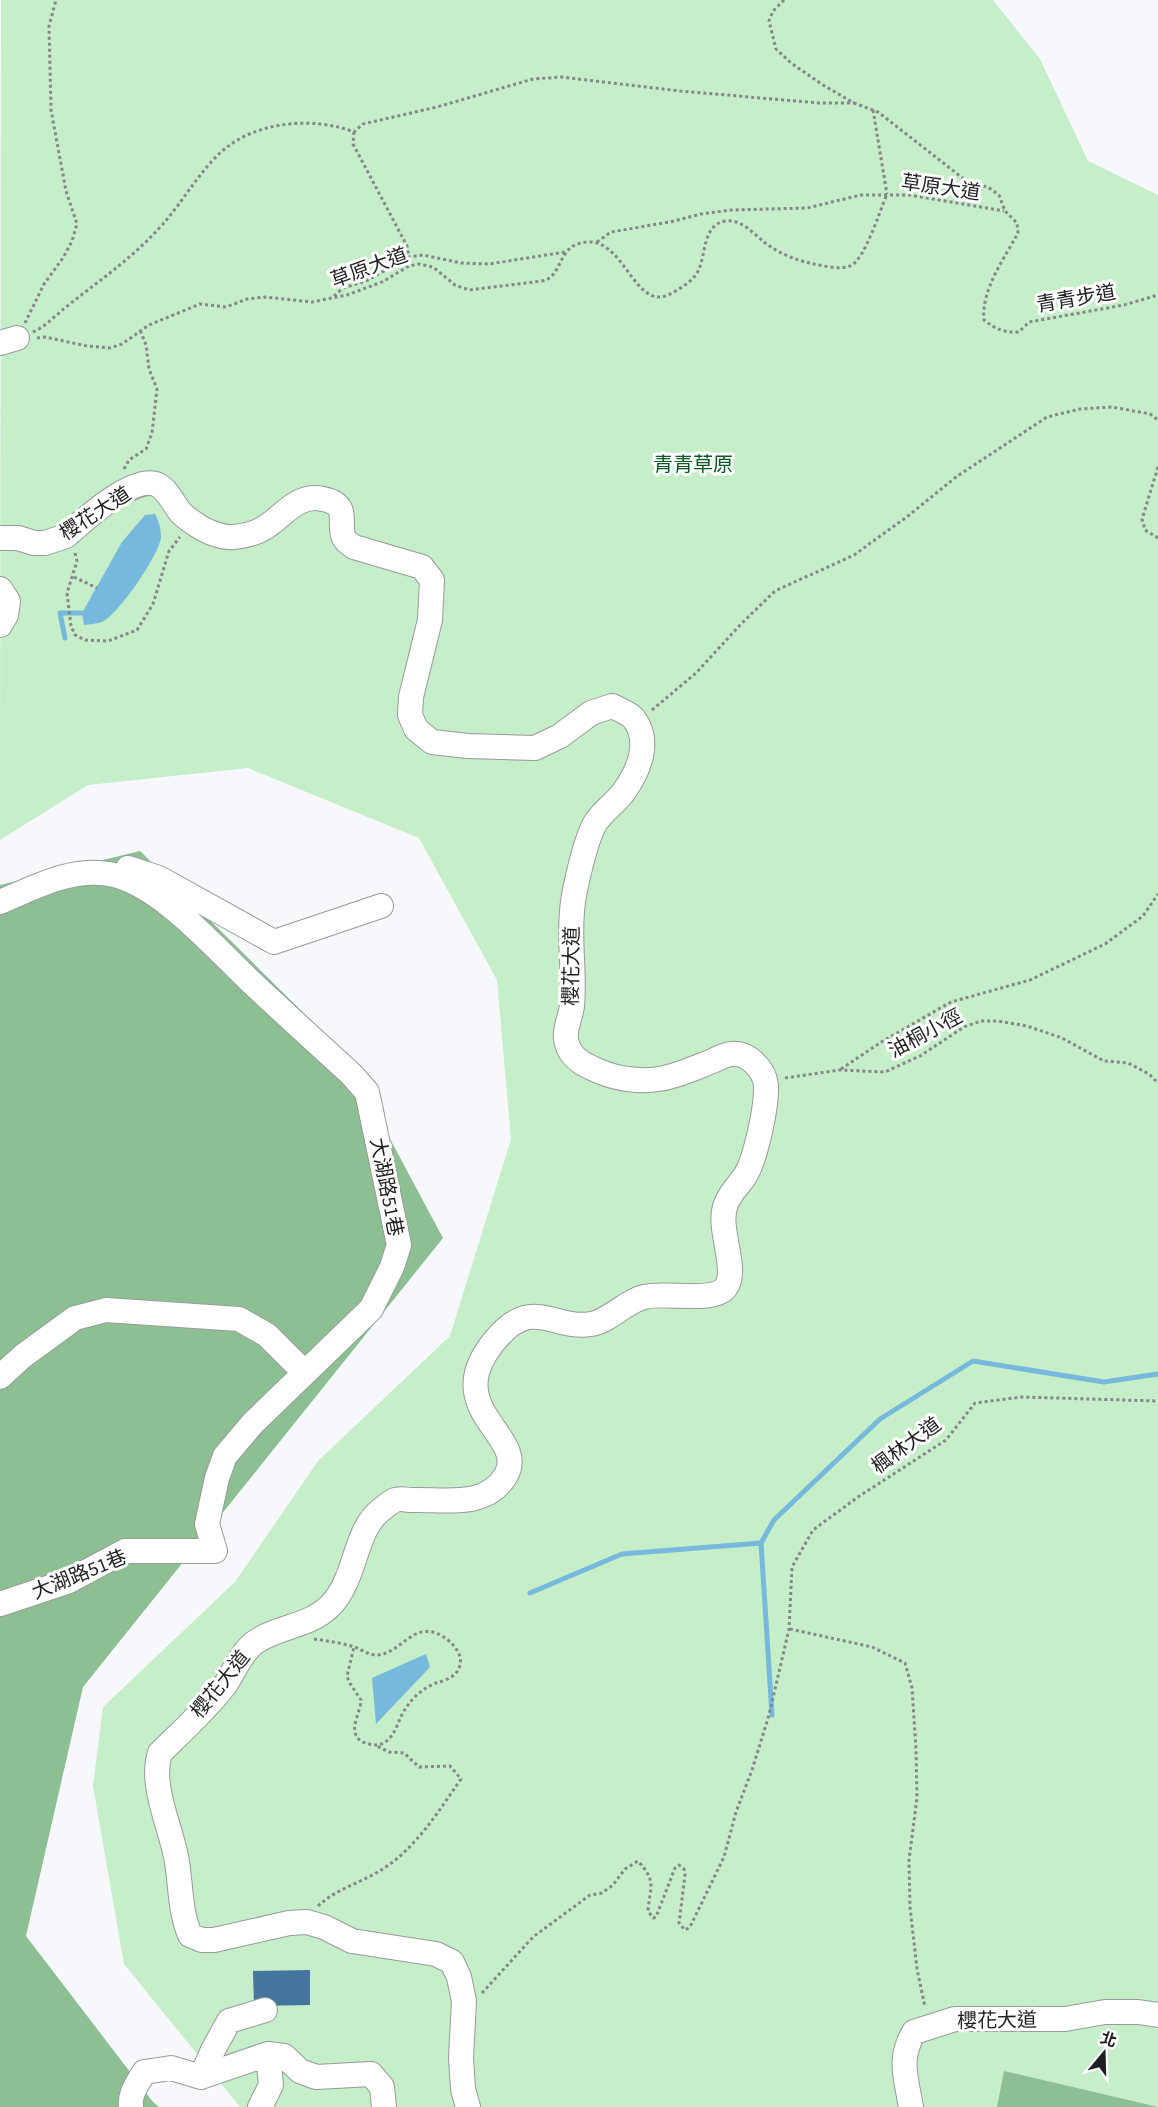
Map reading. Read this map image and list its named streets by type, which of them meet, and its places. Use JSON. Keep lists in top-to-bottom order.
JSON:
{
  "streets": {
    "street": ["櫻花大道", "大湖路51巷"],
    "path": [
      "草原大道",
      "青青步道",
      "油桐小徑",
      "楓林大道"
    ]
  },
  "crossings": [
    ["草原大道", "青青步道"],
    ["櫻花大道", "油桐小徑"],
    ["櫻花大道", "楓林大道"]
  ],
  "parks": ["青青草原"],
  "north": "top"
}
